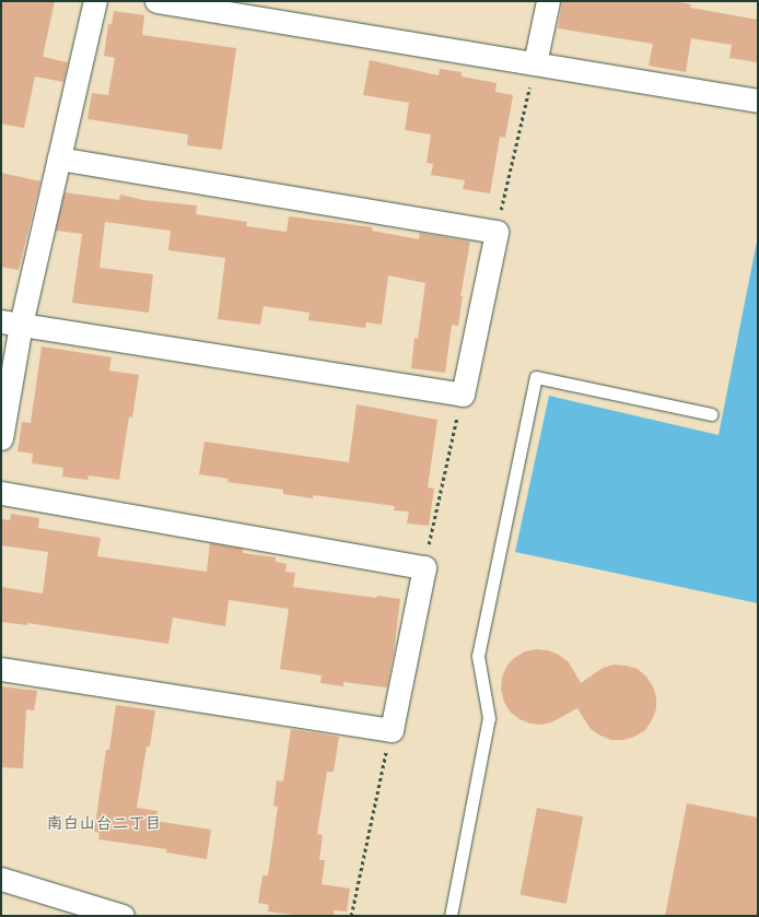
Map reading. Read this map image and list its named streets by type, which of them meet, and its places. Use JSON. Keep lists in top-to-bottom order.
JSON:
{
  "districts": ["南白山台二丁目"]
}
